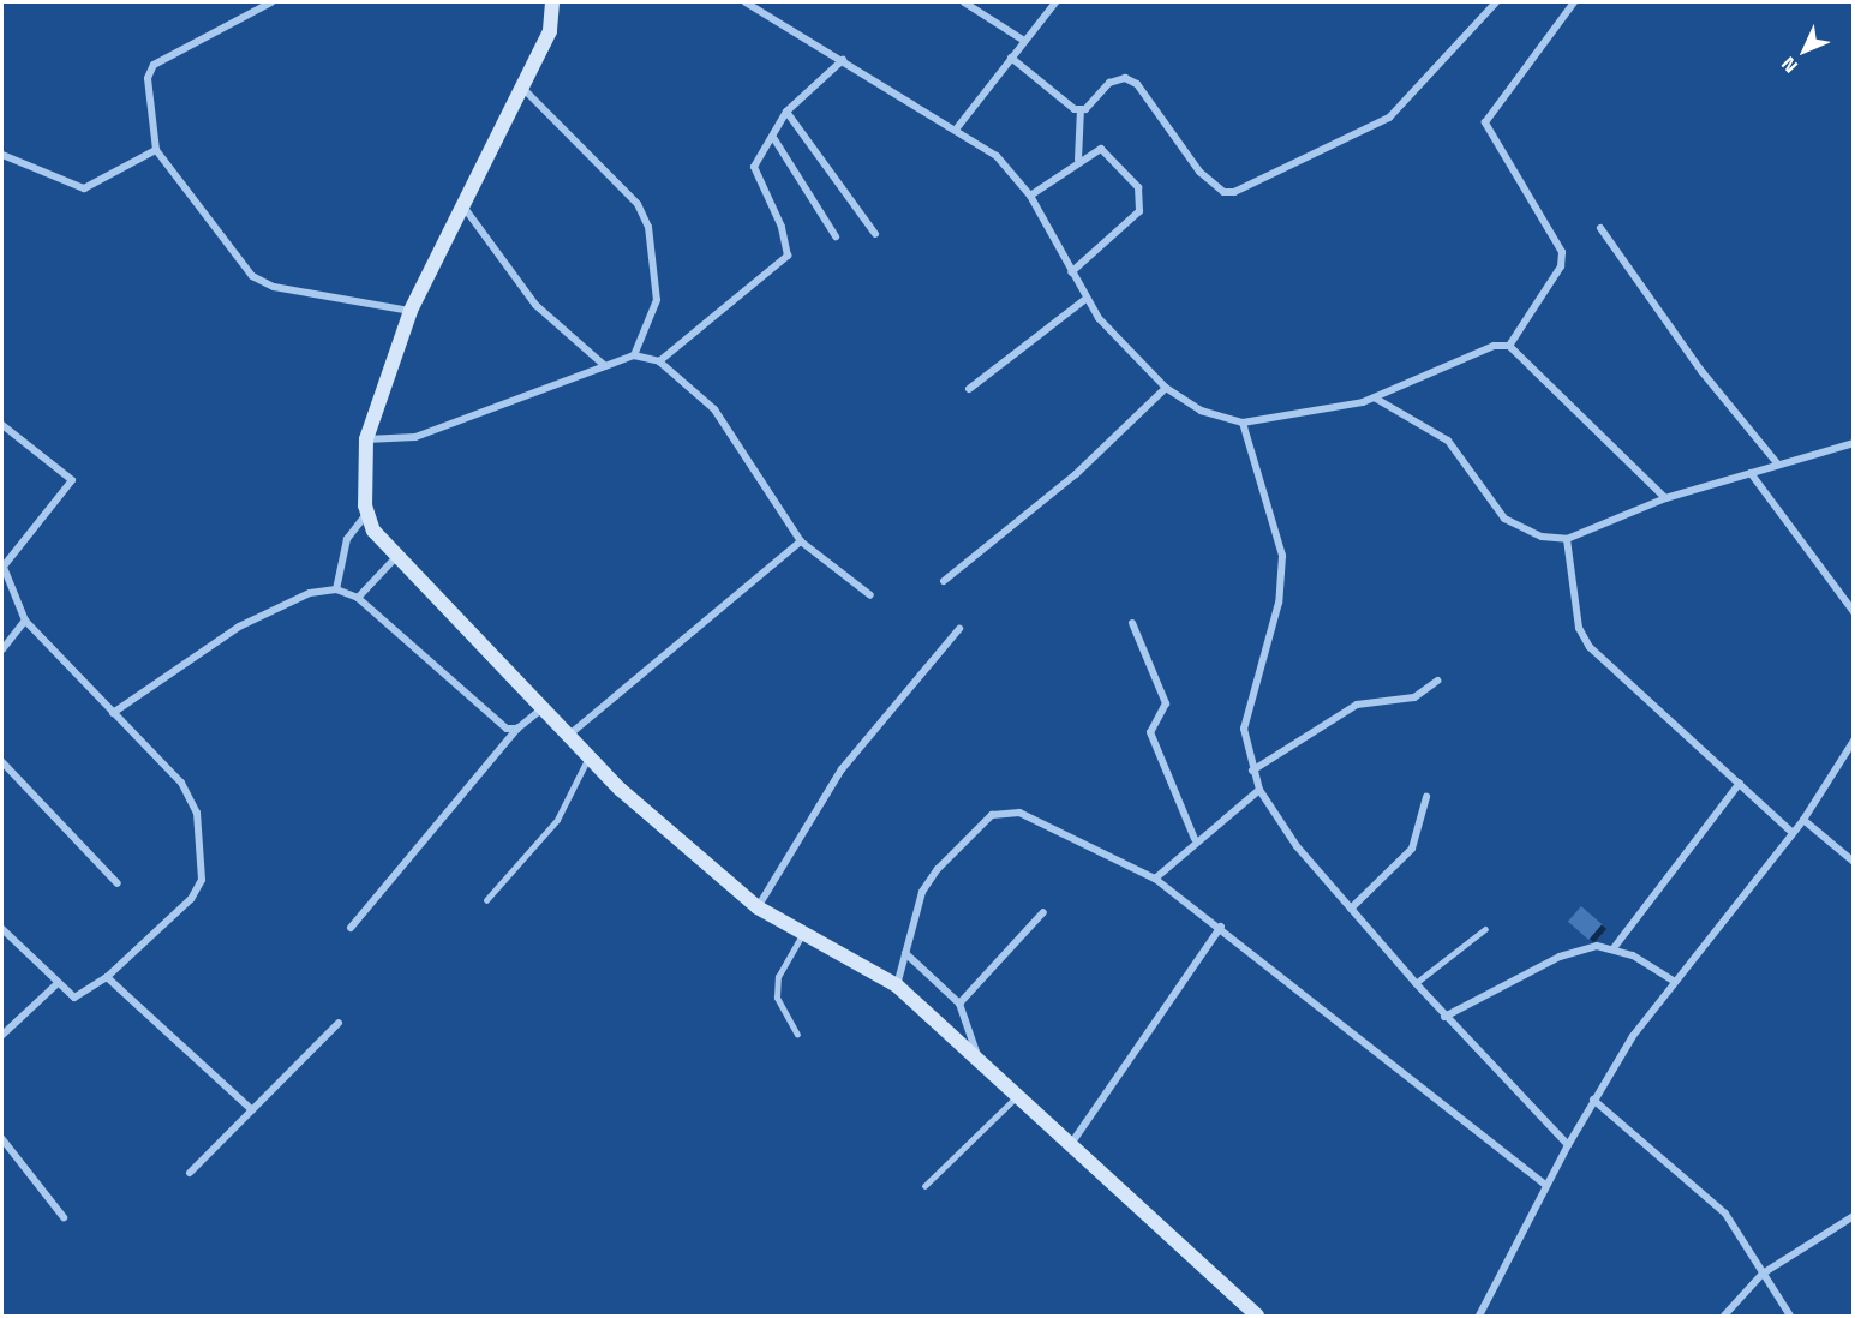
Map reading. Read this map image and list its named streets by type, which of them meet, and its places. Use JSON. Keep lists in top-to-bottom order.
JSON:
{
  "north": "bottom left"
}
